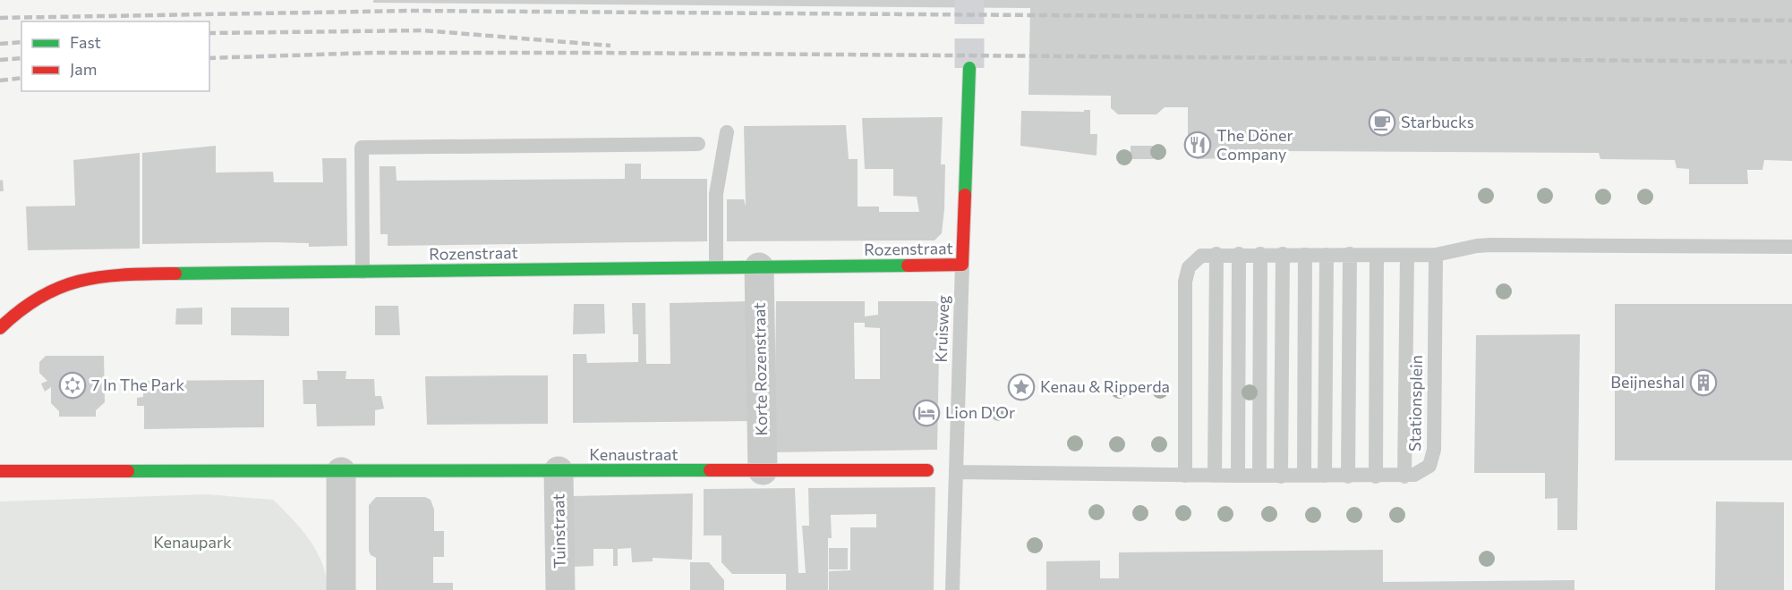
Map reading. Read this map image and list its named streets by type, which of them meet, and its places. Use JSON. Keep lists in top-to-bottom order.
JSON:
{
  "streets": {
    "street": [
      "Rozenstraat",
      "Kruisweg",
      "Korte Rozenstraat",
      "Kenaustraat",
      "Tuinstraat"
    ],
    "lane": ["Stationsplein"]
  },
  "crossings": [
    ["Rozenstraat", "Kruisweg"],
    ["Rozenstraat", "Korte Rozenstraat"],
    ["Kruisweg", "Stationsplein"],
    ["Korte Rozenstraat", "Kenaustraat"],
    ["Kenaustraat", "Tuinstraat"]
  ],
  "parks": ["Kenaupark"],
  "places": {
    "cafe": ["Starbucks"],
    "restaurant": ["The Döner Company"],
    "building": ["Beijneshal"],
    "synagogue": ["7 In The Park"],
    "place": ["Kenau & Ripperda"],
    "hotel": ["Lion D'Or"]
  },
  "legend": ["Fast", "Jam"]
}
